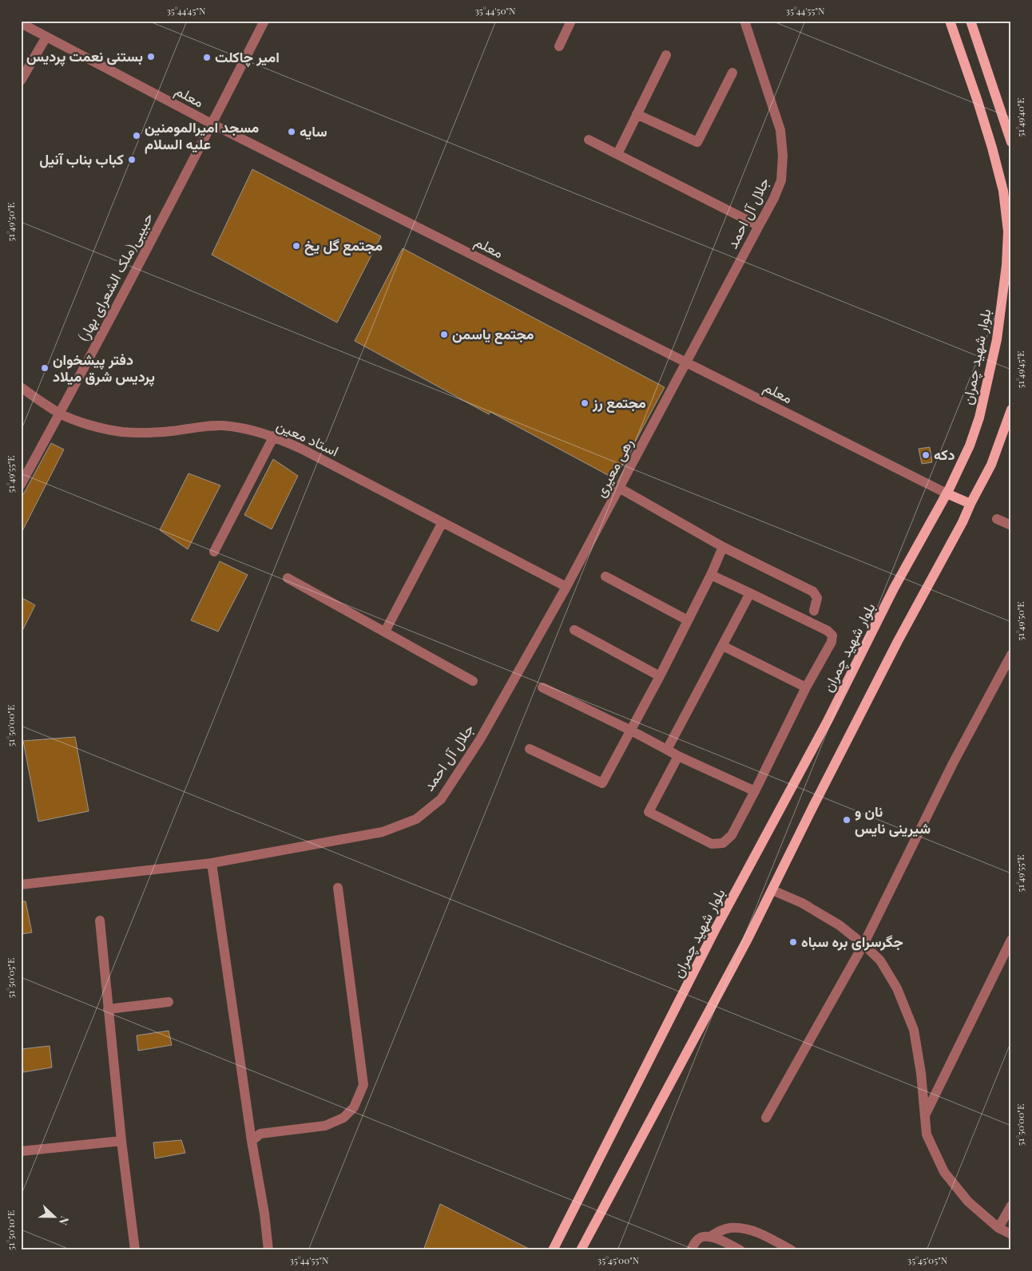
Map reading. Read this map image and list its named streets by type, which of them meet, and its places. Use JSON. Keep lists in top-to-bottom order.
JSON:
{
  "streets": {
    "main road": ["بلوار شهید چمران"],
    "street": [
      "معلم",
      "جلال آل احمد",
      "حبیبی(ملک الشعرای بهار)",
      "استاد معین",
      "رهی معیری"
    ]
  },
  "crossings": [
    ["معلم", "جلال آل احمد"],
    ["معلم", "حبیبی(ملک الشعرای بهار)"],
    ["معلم", "بلوار شهید چمران"],
    ["معلم", "رهی معیری"],
    ["جلال آل احمد", "استاد معین"],
    ["جلال آل احمد", "رهی معیری"],
    ["حبیبی(ملک الشعرای بهار)", "استاد معین"],
    ["استاد معین", "رهی معیری"]
  ],
  "places": [
    "بستنی نعمت پردیس",
    "امیر چاکلت",
    "سایه",
    "مسجد امیرالمومنین علیه السلام",
    "کباب بناب آنیل",
    "مجتمع گل یخ",
    "مجتمع یاسمن",
    "دفتر پیشخوان پردیس شرق میلاد",
    "مجتمع رز",
    "دکه",
    "نان و شیرینی نایس",
    "جگرسرای بره سباه"
  ],
  "north": "right",
  "coordinates": [
    "35°44'45\"N",
    "35°44'50\"N",
    "35°44'55\"N",
    "51°49'40\"E",
    "51°49'50\"E",
    "51°49'45\"E",
    "51°49'55\"E",
    "51°50'00\"E",
    "51°50'05\"E",
    "51°50'10\"E",
    "35°45'00\"N",
    "35°45'05\"N"
  ]
}
